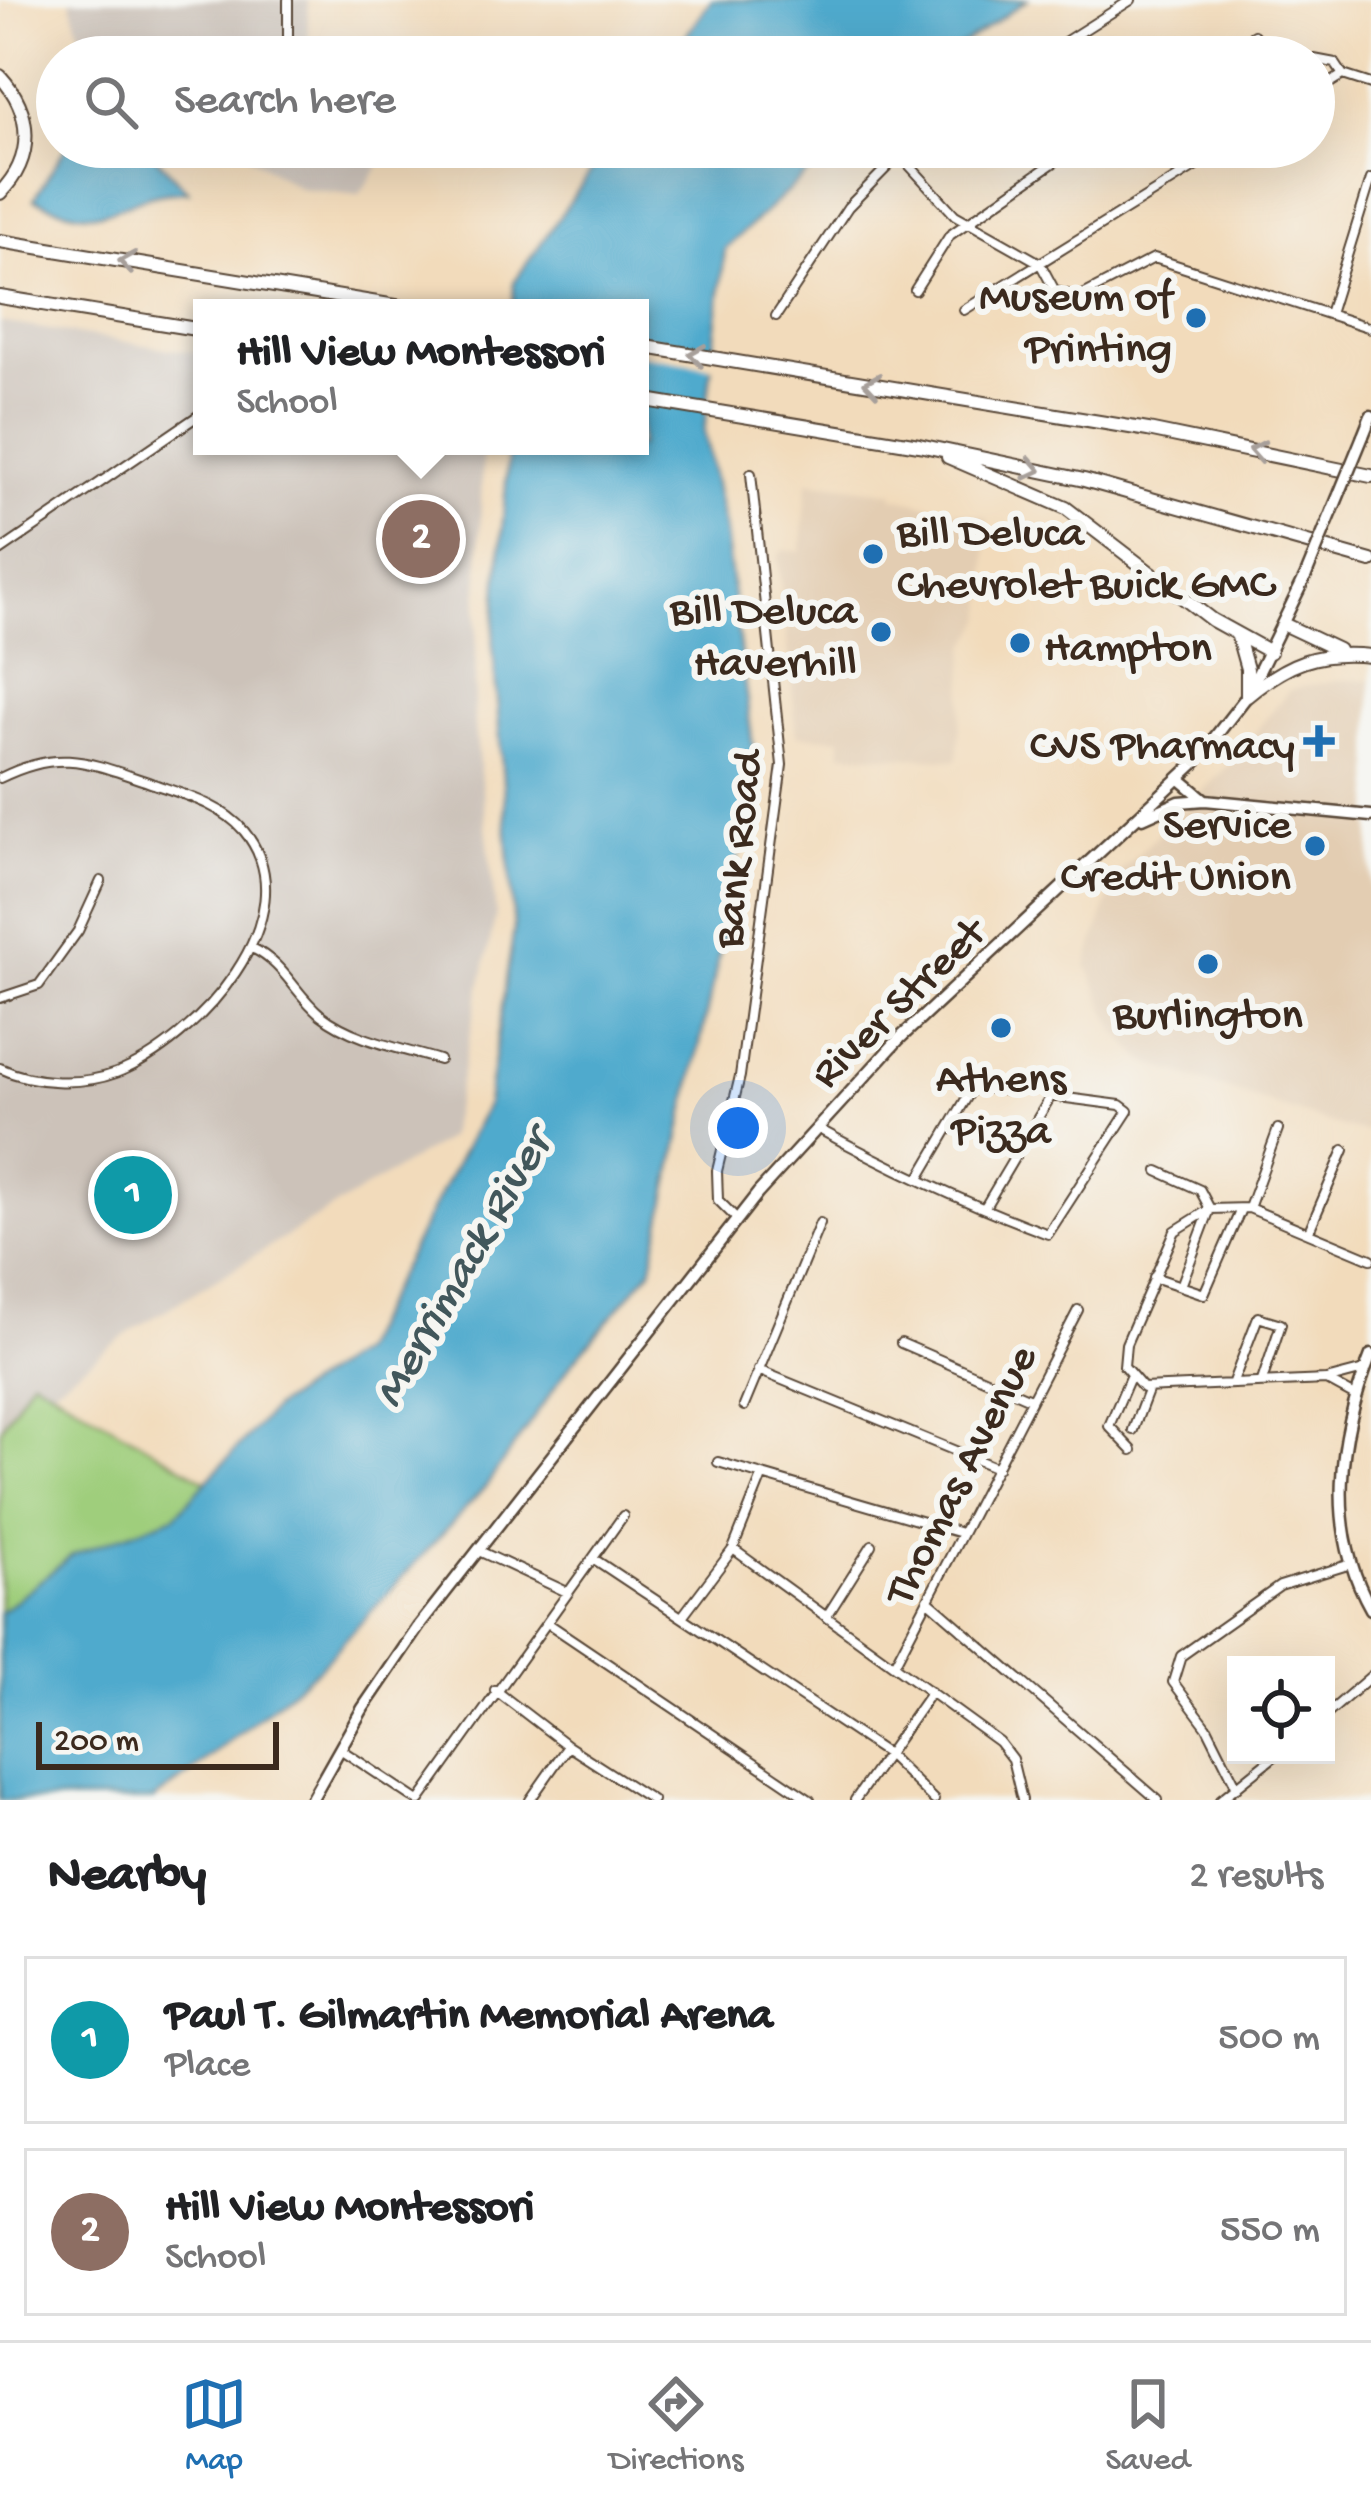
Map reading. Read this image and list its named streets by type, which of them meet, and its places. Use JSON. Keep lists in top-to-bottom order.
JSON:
{
  "streets": {
    "main road": ["River Street"],
    "street": ["Bank Road", "Thomas Avenue"]
  },
  "crossings": [
    ["Bank Road", "River Street"]
  ],
  "water": ["Merrimack River"],
  "places": {
    "other": [
      "Museum of Printing",
      "Bill Deluca Chevrolet Buick GMC",
      "Bill Deluca Haverhill",
      "Hampton",
      "Service Credit Union",
      "Burlington",
      "Athens Pizza"
    ],
    "health": ["CVS Pharmacy"]
  },
  "scale_bar": "200 m",
  "page": {
    "search": "Search here",
    "popup": ["Hill View Montessori", "School"],
    "pins": ["2", "1"],
    "scale": "200 m",
    "heading": ["Nearby", "2 results"],
    "list": [
      {
        "mark": "1",
        "name": "Paul T. Gilmartin Memorial Arena",
        "note": "Place",
        "value": "500 m"
      },
      {
        "mark": "2",
        "name": "Hill View Montessori",
        "note": "School",
        "value": "550 m"
      }
    ],
    "nav": ["Map", "Directions", "Saved"]
  }
}
